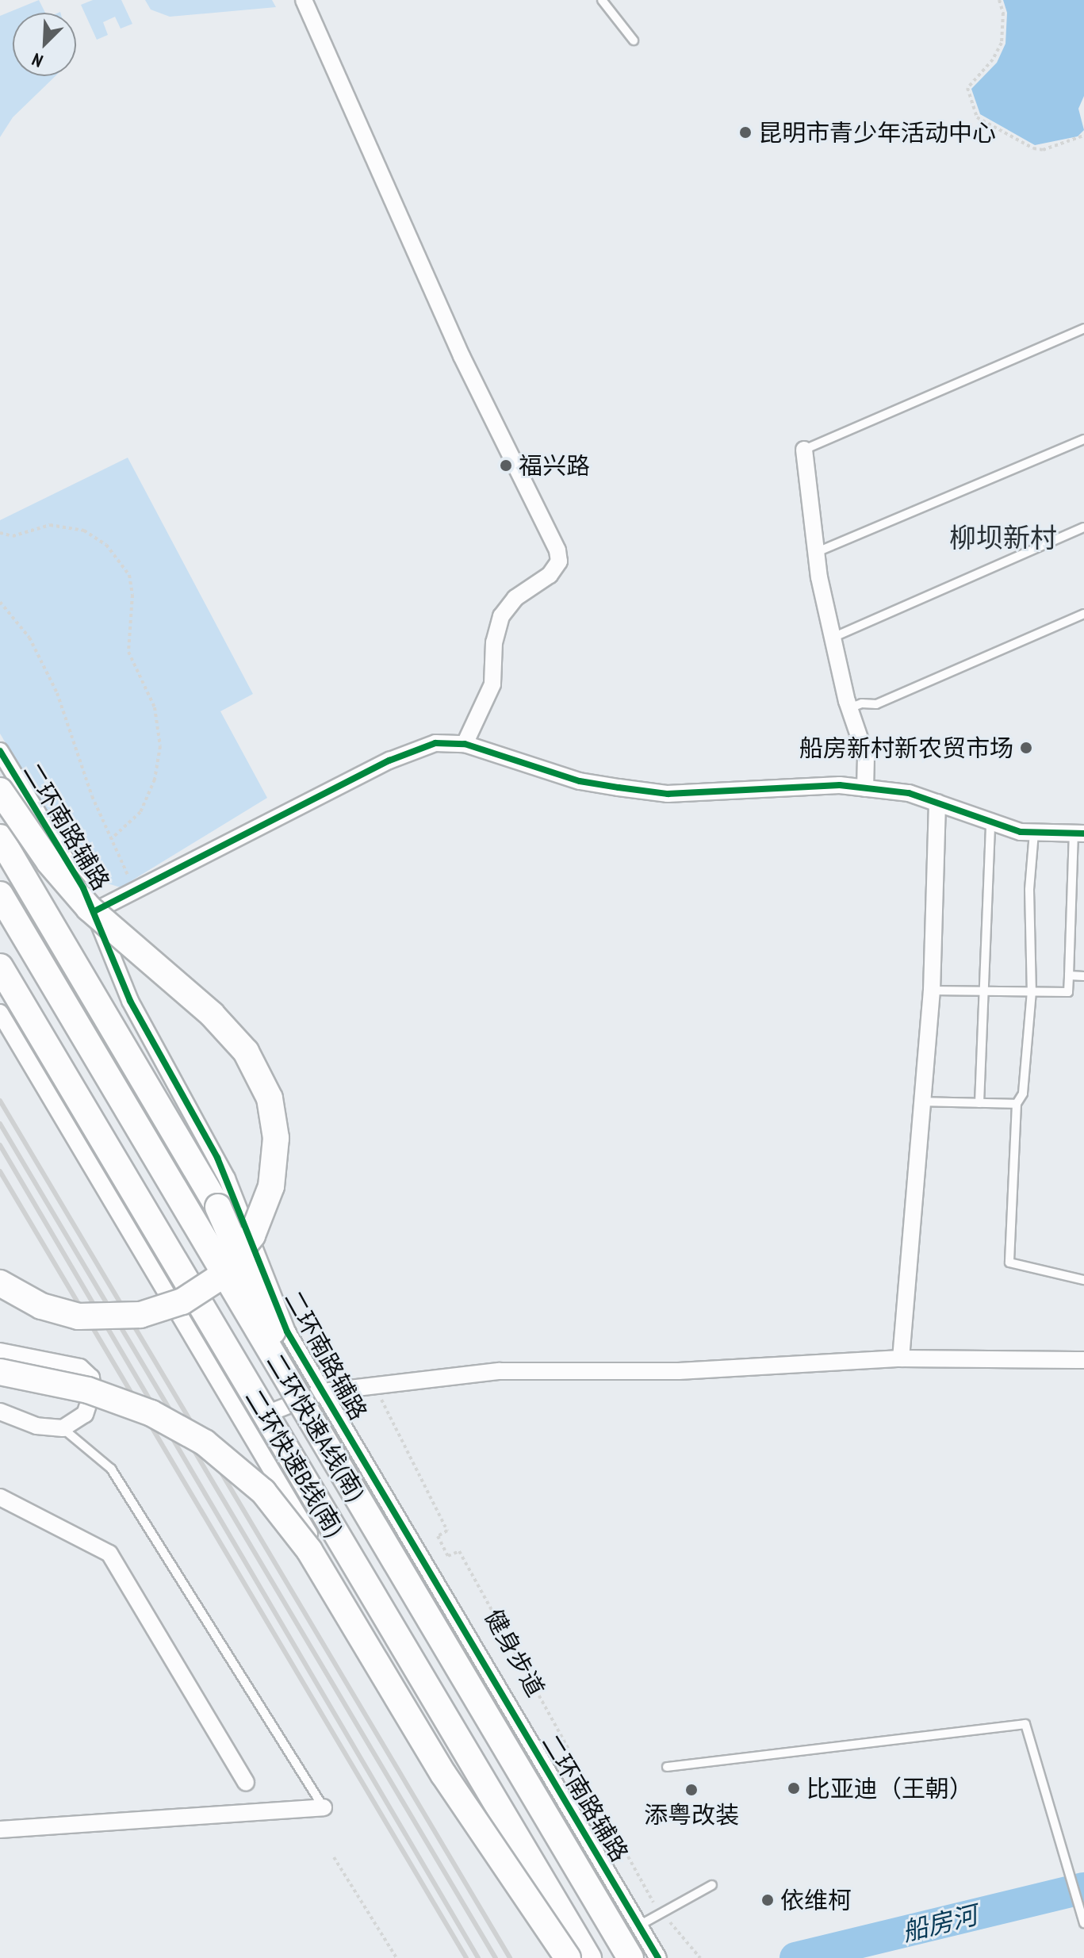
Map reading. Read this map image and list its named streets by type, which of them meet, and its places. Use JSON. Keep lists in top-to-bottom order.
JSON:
{
  "streets": {
    "highway": ["二环快速A线(南)", "二环快速B线(南)"],
    "street": ["二环南路辅路"],
    "path": ["健身步道"]
  },
  "districts": ["柳坝新村"],
  "water": ["船房河"],
  "places": [
    "昆明市青少年活动中心",
    "福兴路",
    "船房新村新农贸市场",
    "比亚迪（王朝）",
    "添粤改装",
    "依维柯"
  ],
  "north": "bottom left"
}
